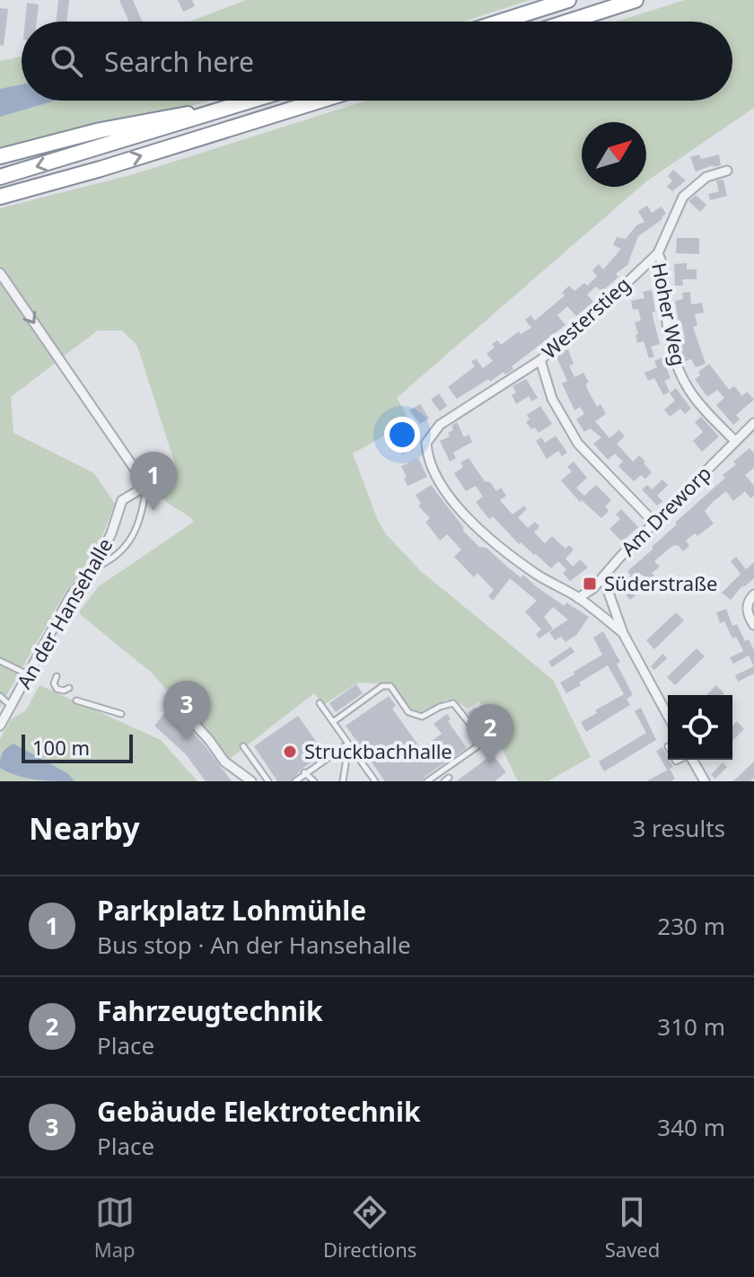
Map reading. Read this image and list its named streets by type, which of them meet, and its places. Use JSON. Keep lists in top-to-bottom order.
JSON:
{
  "streets": {
    "street": [
      "Hoher Weg",
      "Westerstieg",
      "Am Dreworp",
      "An der Hansehalle"
    ]
  },
  "crossings": [
    ["Hoher Weg", "Westerstieg"],
    ["Hoher Weg", "Am Dreworp"],
    ["Westerstieg", "Am Dreworp"]
  ],
  "places": {
    "transit": ["Süderstraße"],
    "other": ["Struckbachhalle"]
  },
  "scale_bar": "100 m",
  "north": "top right",
  "page": {
    "search": "Search here",
    "pins": ["1", "3", "2"],
    "scale": "100 m",
    "heading": ["Nearby", "3 results"],
    "list": [
      {
        "mark": "1",
        "name": "Parkplatz Lohmühle",
        "note": "Bus stop · An der Hansehalle",
        "value": "230 m"
      },
      {
        "mark": "2",
        "name": "Fahrzeugtechnik",
        "note": "Place",
        "value": "310 m"
      },
      {
        "mark": "3",
        "name": "Gebäude Elektrotechnik",
        "note": "Place",
        "value": "340 m"
      }
    ],
    "nav": ["Map", "Directions", "Saved"]
  }
}
